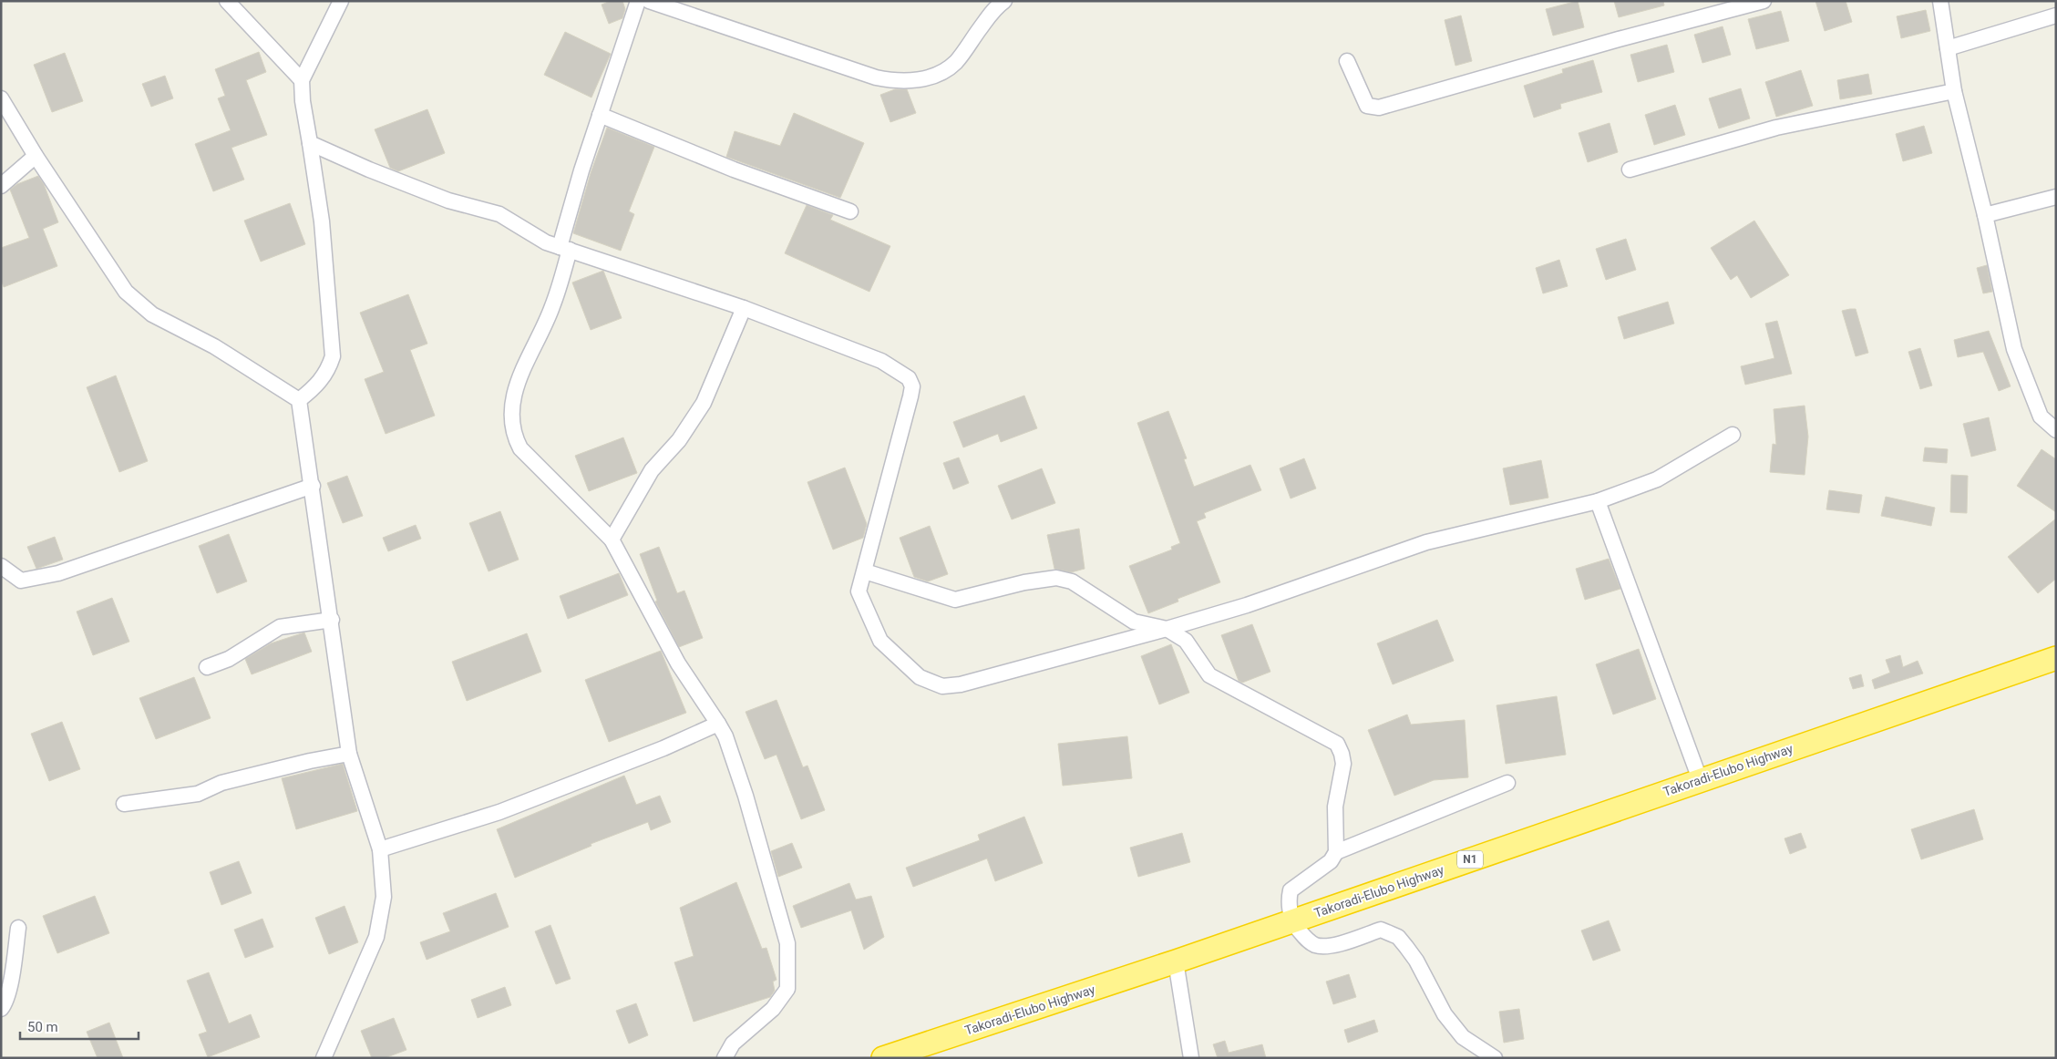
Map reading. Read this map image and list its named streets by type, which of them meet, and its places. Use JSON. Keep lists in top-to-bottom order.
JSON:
{
  "streets": {
    "highway": ["Takoradi-Elubo Highway", "N1"]
  },
  "scale_bar": "50 m"
}
